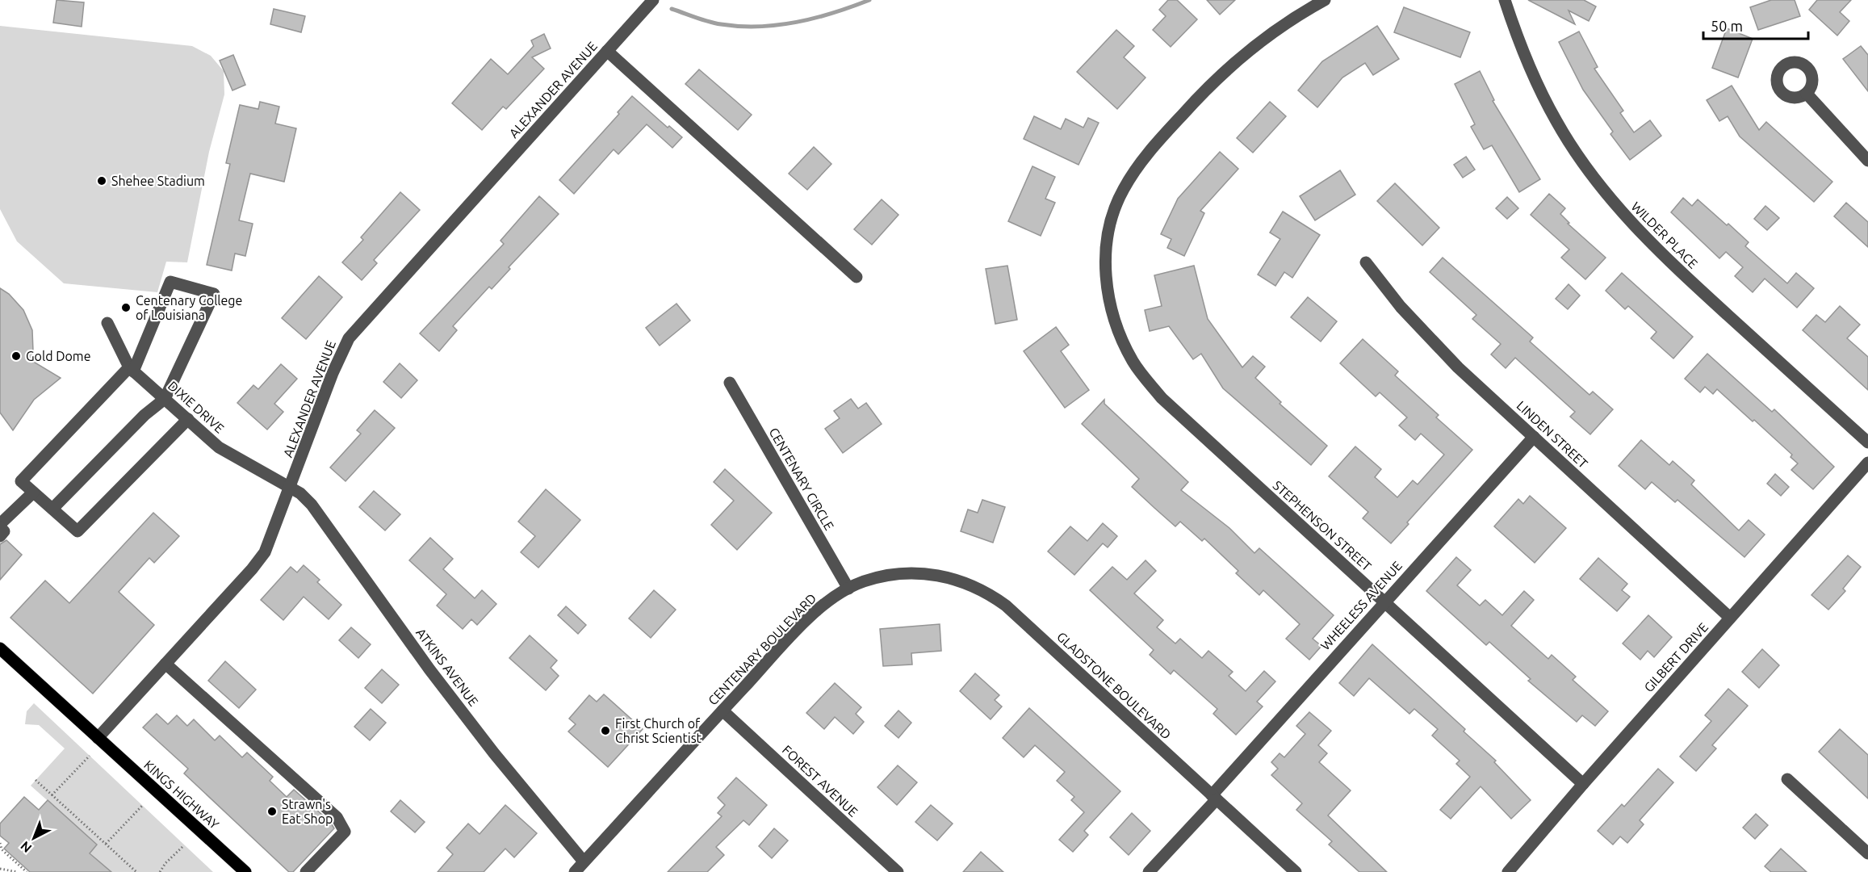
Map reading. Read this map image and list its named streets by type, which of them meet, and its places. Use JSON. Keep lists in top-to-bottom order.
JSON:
{
  "streets": {
    "main road": ["KINGS HIGHWAY"],
    "street": [
      "ALEXANDER AVENUE",
      "WILDER PLACE",
      "DIXIE DRIVE",
      "LINDEN STREET",
      "CENTENARY CIRCLE",
      "STEPHENSON STREET",
      "WHEELESS AVENUE",
      "CENTENARY BOULEVARD",
      "GILBERT DRIVE",
      "ATKINS AVENUE",
      "GLADSTONE BOULEVARD",
      "FOREST AVENUE"
    ]
  },
  "crossings": [
    ["ALEXANDER AVENUE", "DIXIE DRIVE"],
    ["ALEXANDER AVENUE", "ATKINS AVENUE"],
    ["ALEXANDER AVENUE", "KINGS HIGHWAY"],
    ["DIXIE DRIVE", "ATKINS AVENUE"],
    ["LINDEN STREET", "WHEELESS AVENUE"],
    ["LINDEN STREET", "GILBERT DRIVE"],
    ["CENTENARY CIRCLE", "CENTENARY BOULEVARD"],
    ["STEPHENSON STREET", "WHEELESS AVENUE"],
    ["STEPHENSON STREET", "GILBERT DRIVE"],
    ["WHEELESS AVENUE", "GLADSTONE BOULEVARD"],
    ["CENTENARY BOULEVARD", "ATKINS AVENUE"],
    ["CENTENARY BOULEVARD", "GLADSTONE BOULEVARD"],
    ["CENTENARY BOULEVARD", "FOREST AVENUE"]
  ],
  "places": [
    "Shehee Stadium",
    "Centenary College of Louisiana",
    "Gold Dome",
    "First Church of Christ Scientist",
    "Strawn's Eat Shop"
  ],
  "scale_bar": "50 m",
  "north": "bottom left"
}
